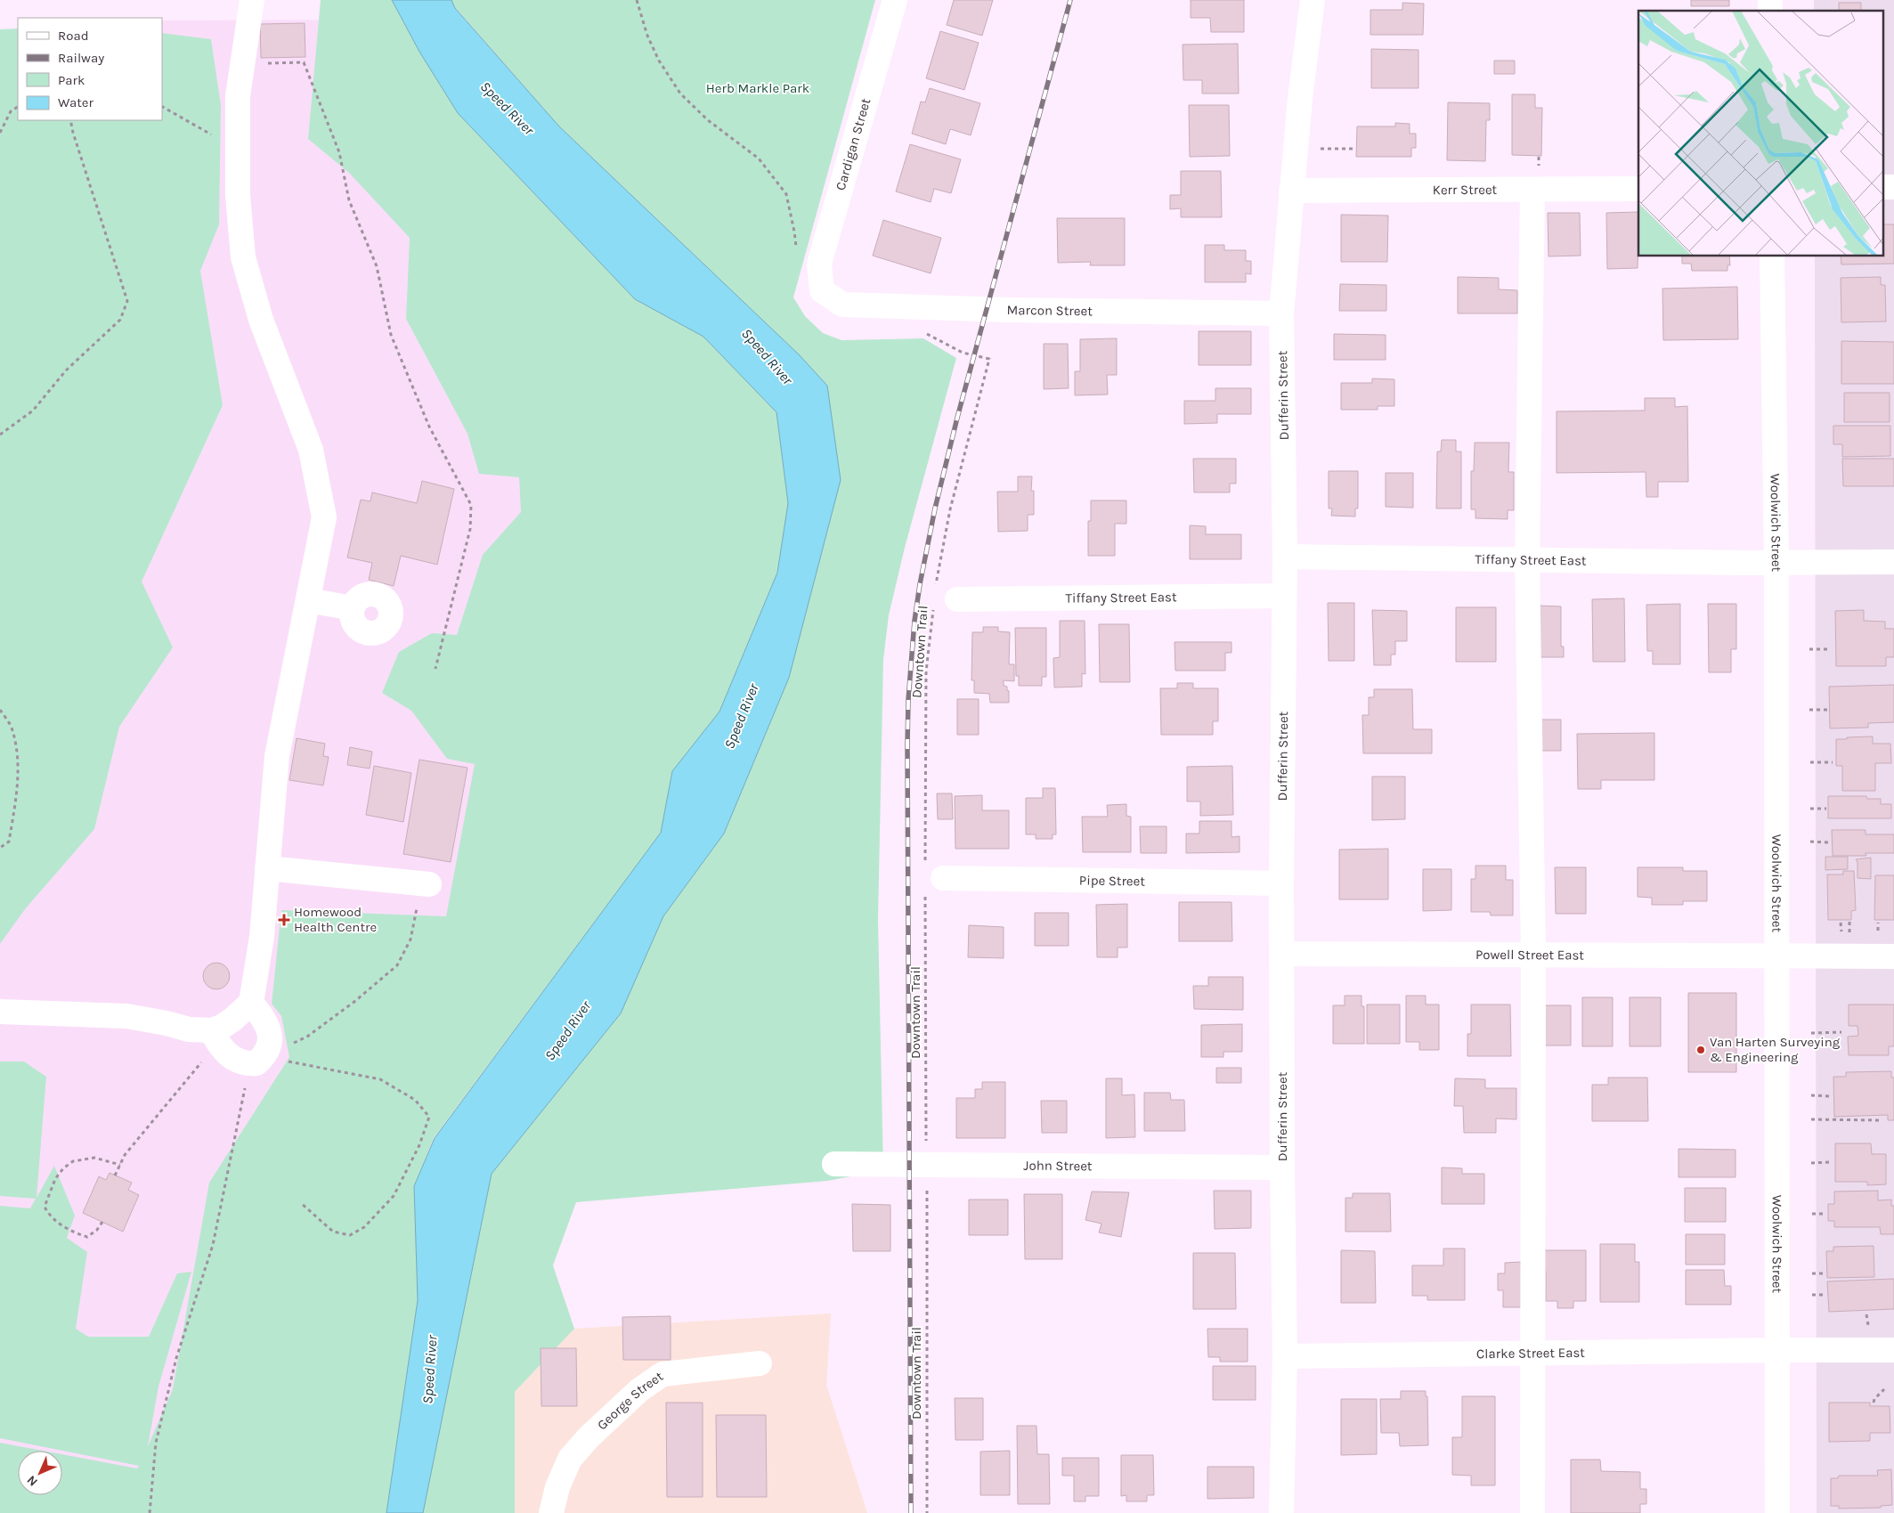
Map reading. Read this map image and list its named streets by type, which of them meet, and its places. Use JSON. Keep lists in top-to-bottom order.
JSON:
{
  "streets": {
    "street": [
      "Cardigan Street",
      "Kerr Street",
      "Marcon Street",
      "Dufferin Street",
      "Woolwich Street",
      "Tiffany Street East",
      "Pipe Street",
      "Powell Street East",
      "John Street",
      "Clarke Street East",
      "George Street"
    ],
    "path": ["Downtown Trail"]
  },
  "crossings": [
    ["Cardigan Street", "Marcon Street"],
    ["Kerr Street", "Dufferin Street"],
    ["Marcon Street", "Dufferin Street"],
    ["Dufferin Street", "Tiffany Street East"],
    ["Dufferin Street", "Pipe Street"],
    ["Dufferin Street", "Powell Street East"],
    ["Dufferin Street", "John Street"],
    ["Dufferin Street", "Clarke Street East"],
    ["Woolwich Street", "Tiffany Street East"],
    ["Woolwich Street", "Powell Street East"],
    ["Woolwich Street", "Clarke Street East"],
    ["Tiffany Street East", "Downtown Trail"],
    ["Downtown Trail", "Pipe Street"],
    ["Downtown Trail", "John Street"]
  ],
  "water": ["Speed River"],
  "parks": ["Herb Markle Park"],
  "places": {
    "health": ["Homewood Health Centre"],
    "other": ["Van Harten Surveying & Engineering"]
  },
  "legend": [
    "Road",
    "Railway",
    "Park",
    "Water"
  ],
  "north": "bottom left"
}
